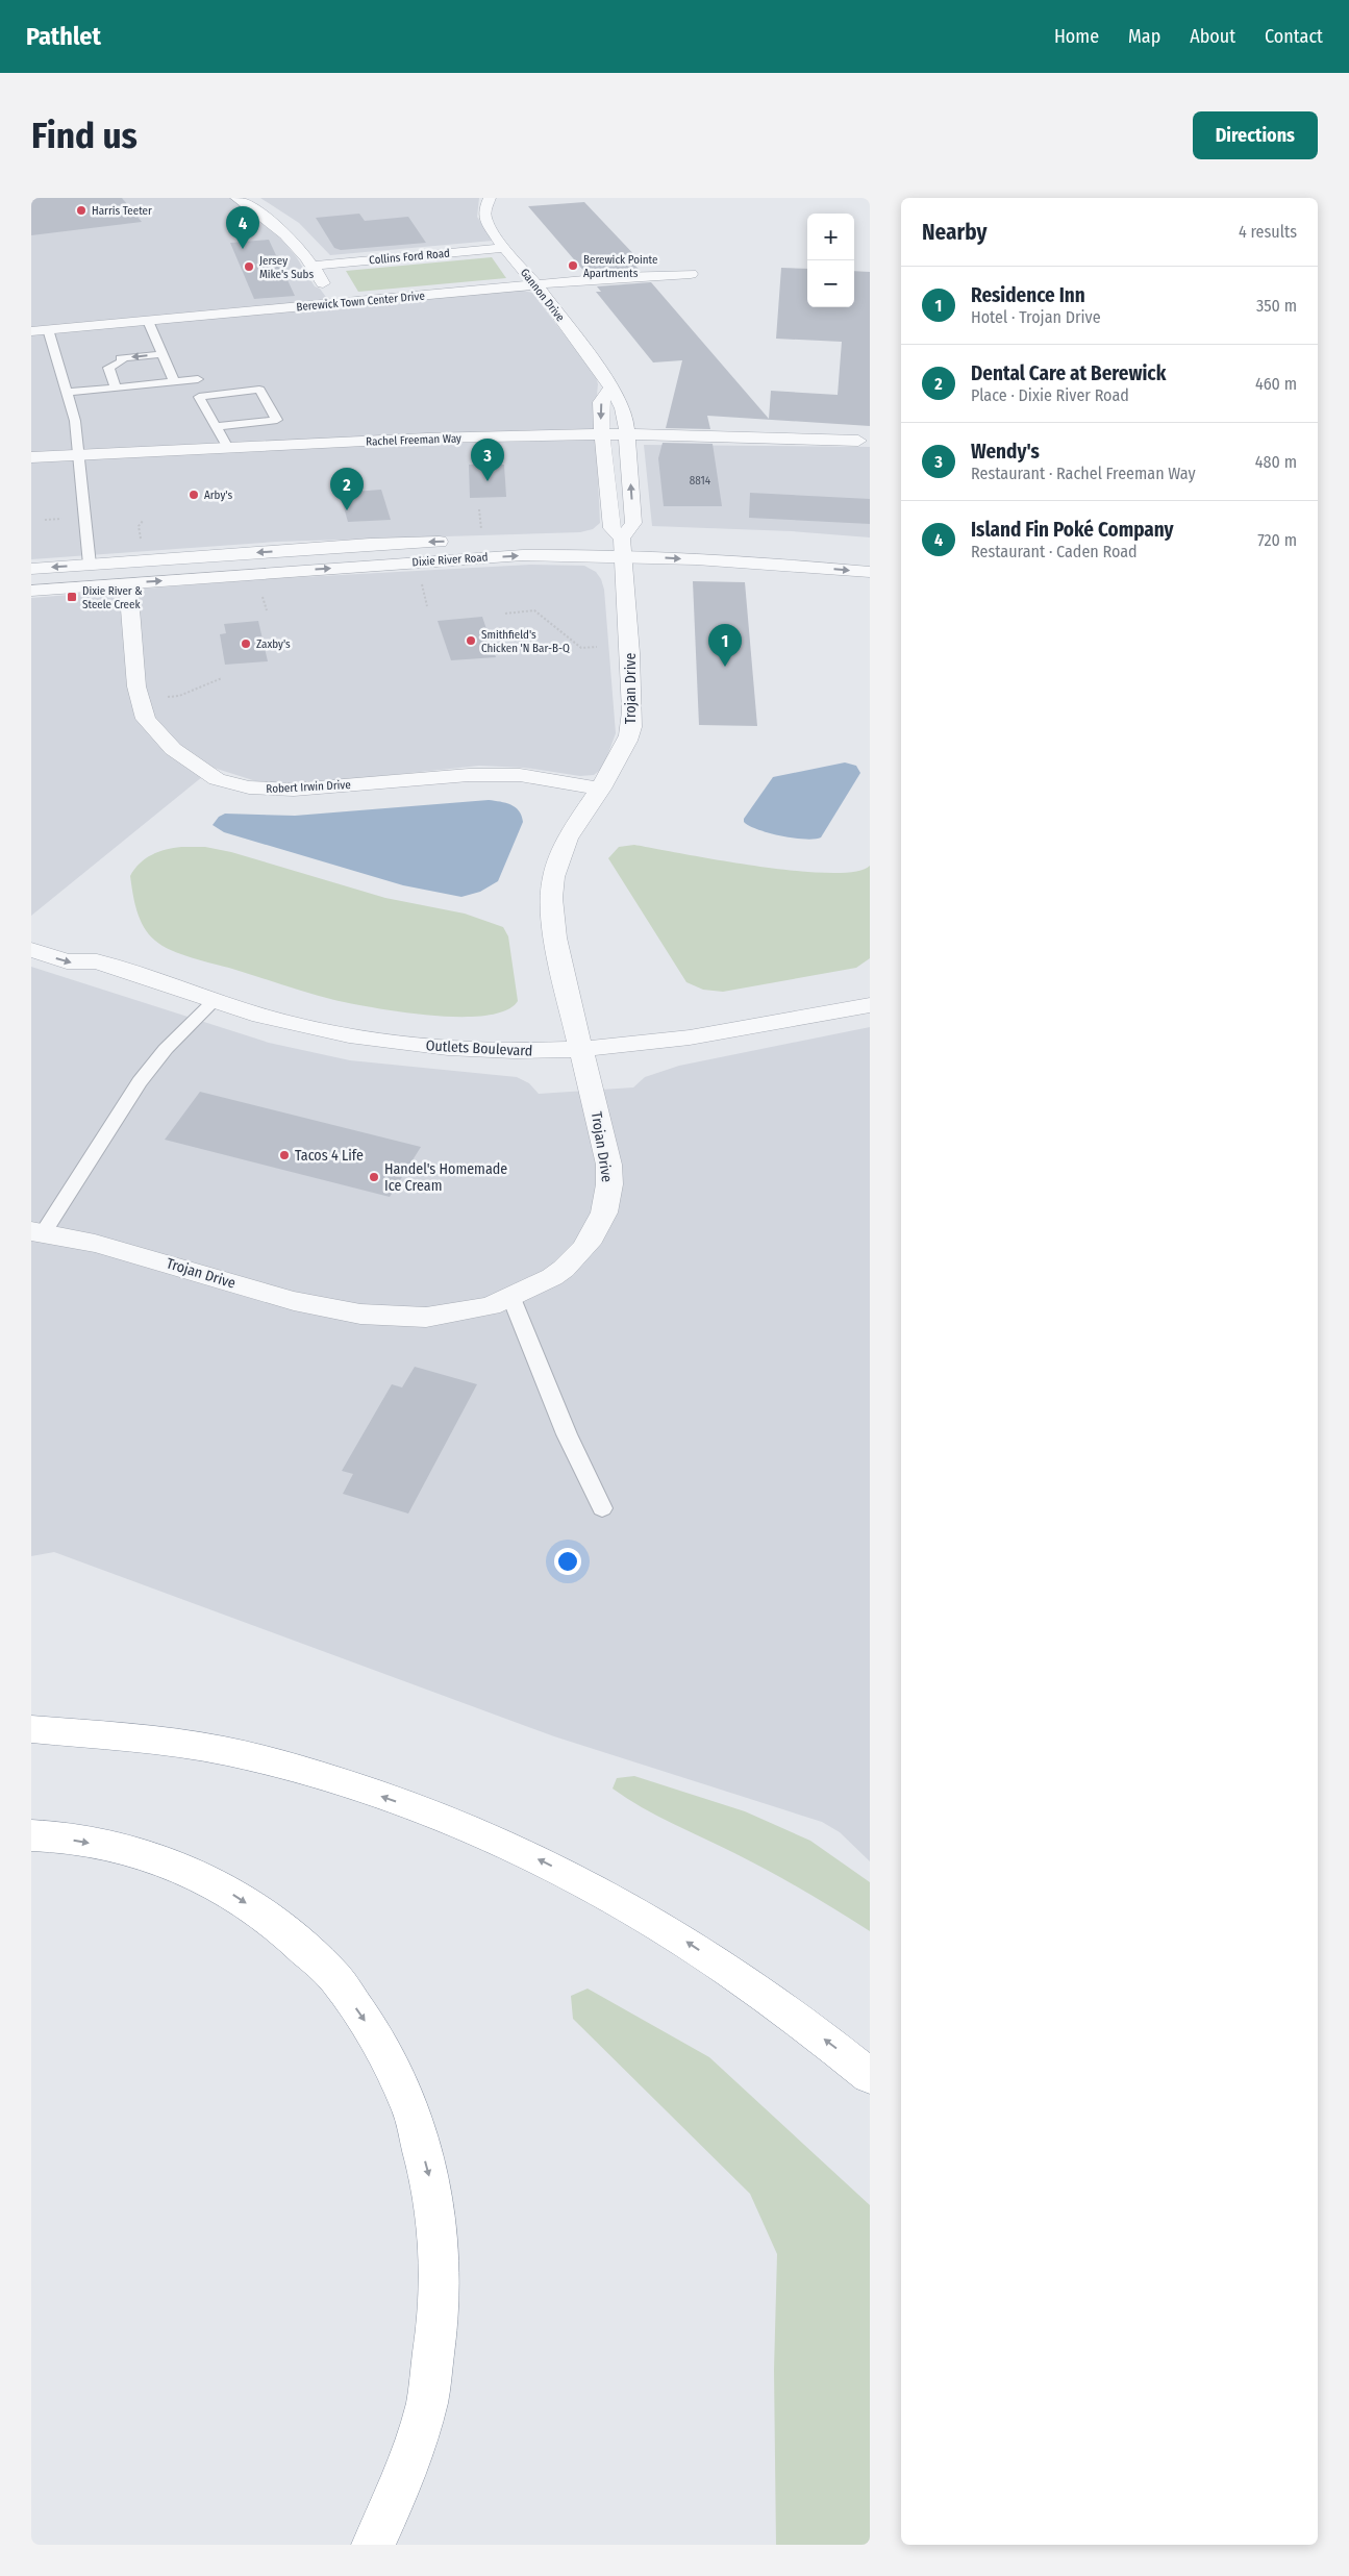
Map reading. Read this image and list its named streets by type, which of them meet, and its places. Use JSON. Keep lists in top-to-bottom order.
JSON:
{
  "streets": {
    "street": [
      "Collins Ford Road",
      "Gannon Drive",
      "Berewick Town Center Drive",
      "Rachel Freeman Way",
      "Dixie River Road",
      "Trojan Drive",
      "Robert Irwin Drive",
      "Outlets Boulevard"
    ]
  },
  "crossings": [
    ["Collins Ford Road", "Gannon Drive"],
    ["Gannon Drive", "Berewick Town Center Drive"],
    ["Gannon Drive", "Rachel Freeman Way"],
    ["Gannon Drive", "Dixie River Road"],
    ["Gannon Drive", "Trojan Drive"],
    ["Dixie River Road", "Trojan Drive"],
    ["Dixie River Road", "Robert Irwin Drive"],
    ["Trojan Drive", "Robert Irwin Drive"],
    ["Trojan Drive", "Outlets Boulevard"]
  ],
  "places": {
    "other": [
      "Harris Teeter",
      "Berewick Pointe Apartments",
      "Jersey Mike's Subs",
      "Arby's",
      "Smithfield's Chicken 'N Bar-B-Q",
      "Zaxby's",
      "Tacos 4 Life",
      "Handel's Homemade Ice Cream"
    ],
    "transit": ["Dixie River & Steele Creek"]
  },
  "house_numbers": ["8814"],
  "page": {
    "header": "Pathlet",
    "nav": [
      "Home",
      "Map",
      "About",
      "Contact"
    ],
    "buttons": "Directions",
    "title": "Find us",
    "heading": ["Nearby", "4 results"],
    "pins": [
      "4",
      "3",
      "2",
      "1"
    ],
    "map_buttons": ["+", "−"],
    "list": [
      {
        "mark": "1",
        "name": "Residence Inn",
        "note": "Hotel · Trojan Drive",
        "value": "350 m"
      },
      {
        "mark": "2",
        "name": "Dental Care at Berewick",
        "note": "Place · Dixie River Road",
        "value": "460 m"
      },
      {
        "mark": "3",
        "name": "Wendy's",
        "note": "Restaurant · Rachel Freeman Way",
        "value": "480 m"
      },
      {
        "mark": "4",
        "name": "Island Fin Poké Company",
        "note": "Restaurant · Caden Road",
        "value": "720 m"
      }
    ]
  }
}
